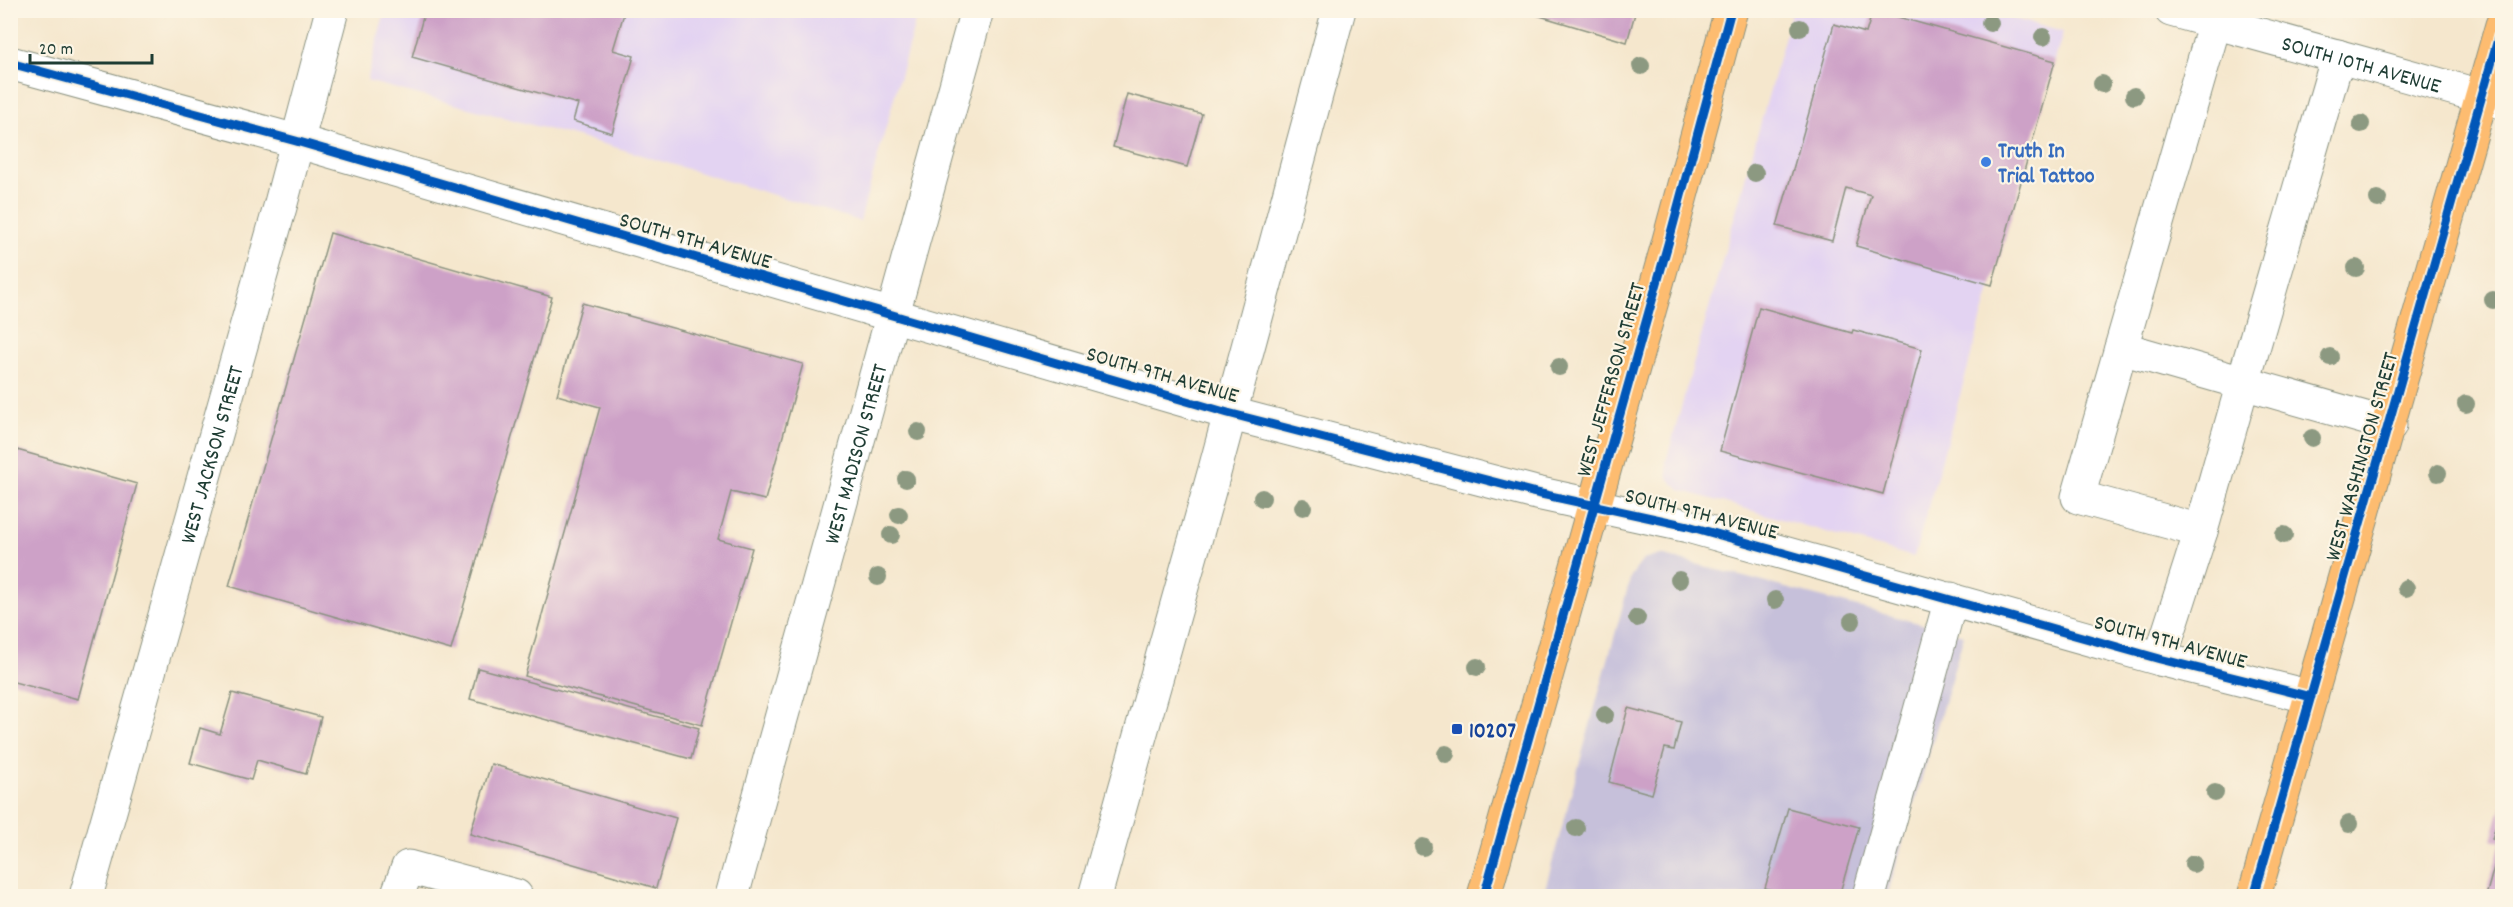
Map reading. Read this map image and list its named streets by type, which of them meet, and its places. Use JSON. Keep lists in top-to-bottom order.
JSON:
{
  "streets": {
    "main road": ["WEST JEFFERSON STREET", "WEST WASHINGTON STREET"],
    "street": [
      "SOUTH 10TH AVENUE",
      "SOUTH 9TH AVENUE",
      "WEST MADISON STREET",
      "WEST JACKSON STREET"
    ]
  },
  "crossings": [
    ["SOUTH 10TH AVENUE", "WEST WASHINGTON STREET"],
    ["SOUTH 9TH AVENUE", "WEST JEFFERSON STREET"],
    ["SOUTH 9TH AVENUE", "WEST MADISON STREET"],
    ["SOUTH 9TH AVENUE", "WEST JACKSON STREET"],
    ["SOUTH 9TH AVENUE", "WEST WASHINGTON STREET"]
  ],
  "places": {
    "other": ["Truth In Trial Tattoo"],
    "transit": ["10207"]
  },
  "scale_bar": "20 m"
}
